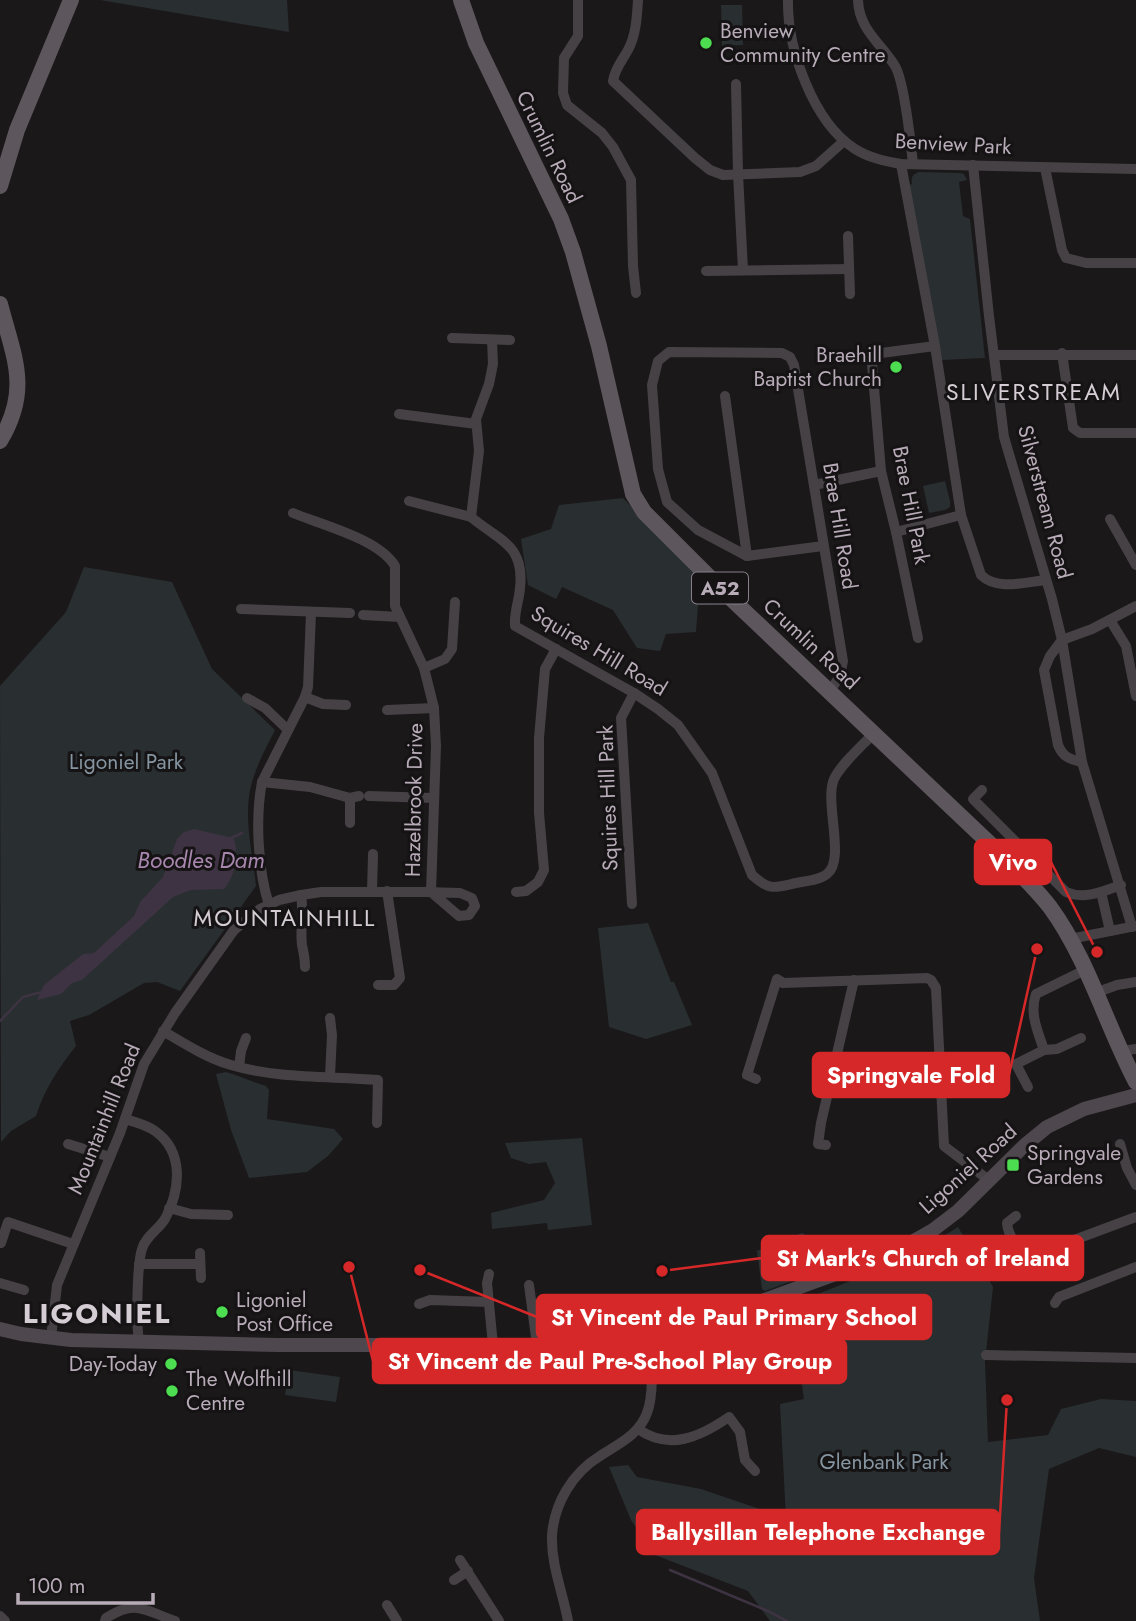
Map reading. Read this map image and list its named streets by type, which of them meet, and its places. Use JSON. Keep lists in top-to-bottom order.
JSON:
{
  "streets": {
    "main road": ["Crumlin Road", "A52"],
    "street": [
      "Benview Park",
      "Silverstream Road",
      "Brae Hill Park",
      "Brae Hill Road",
      "Squires Hill Road",
      "Squires Hill Park",
      "Hazelbrook Drive",
      "Mountainhill Road",
      "Ligoniel Road"
    ]
  },
  "crossings": [
    ["Benview Park", "Silverstream Road"],
    ["Crumlin Road", "Brae Hill Road"],
    ["Crumlin Road", "Squires Hill Road"],
    ["Squires Hill Road", "Squires Hill Park"],
    ["Hazelbrook Drive", "Mountainhill Road"],
    ["Mountainhill Road", "Ligoniel Road"]
  ],
  "districts": ["SLIVERSTREAM", "MOUNTAINHILL", "LIGONIEL"],
  "water": ["Boodles Dam"],
  "parks": ["Ligoniel Park", "Glenbank Park"],
  "places": {
    "other": [
      "Benview Community Centre",
      "Braehill Baptist Church",
      "Springvale Fold",
      "Vivo",
      "St Vincent de Paul Pre-School Play Group",
      "St Vincent de Paul Primary School",
      "St Mark's Church of Ireland",
      "Ligoniel Post Office",
      "Day-Today",
      "The Wolfhill Centre",
      "Ballysillan Telephone Exchange"
    ],
    "transit": ["Springvale Gardens"]
  },
  "scale_bar": "100 m"
}
